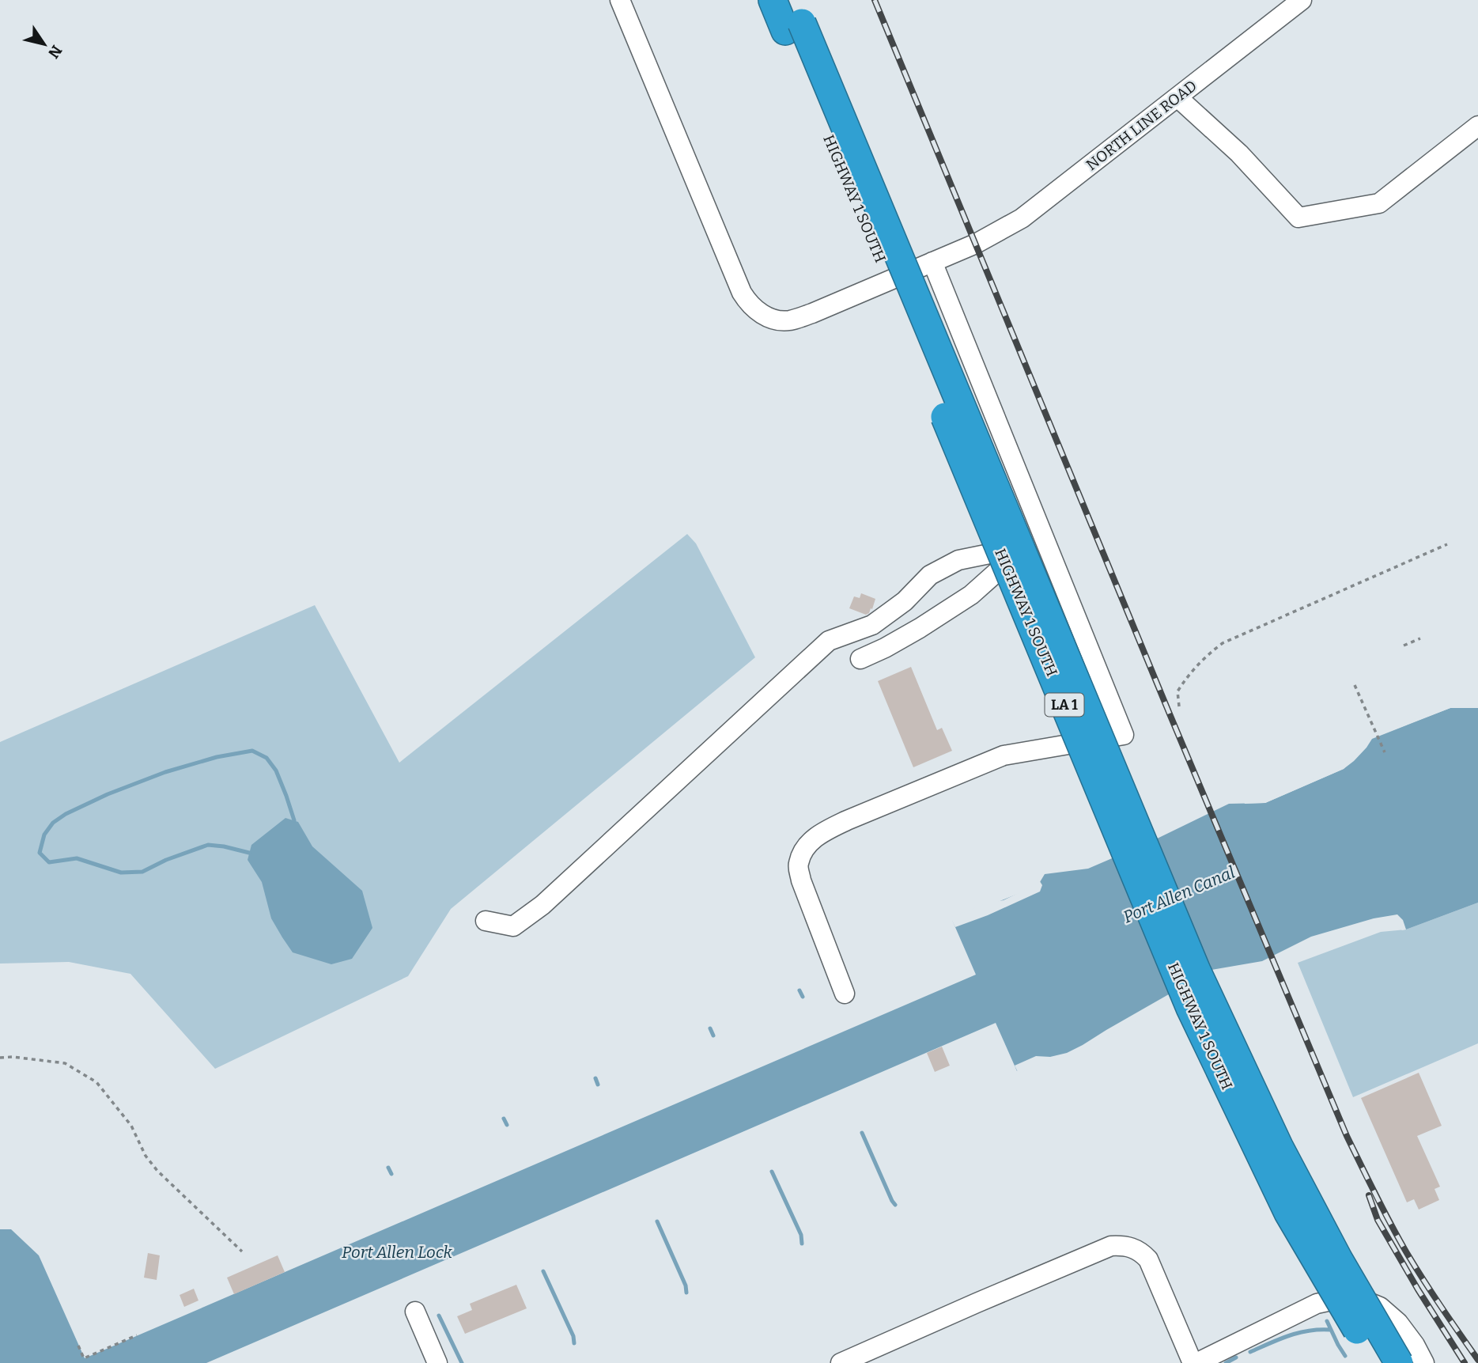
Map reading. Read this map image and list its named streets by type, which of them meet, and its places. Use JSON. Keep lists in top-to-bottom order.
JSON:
{
  "streets": {
    "highway": ["HIGHWAY 1 SOUTH", "LA 1"],
    "street": ["NORTH LINE ROAD"]
  },
  "water": ["Port Allen Canal", "Port Allen Lock"],
  "north": "bottom right"
}
